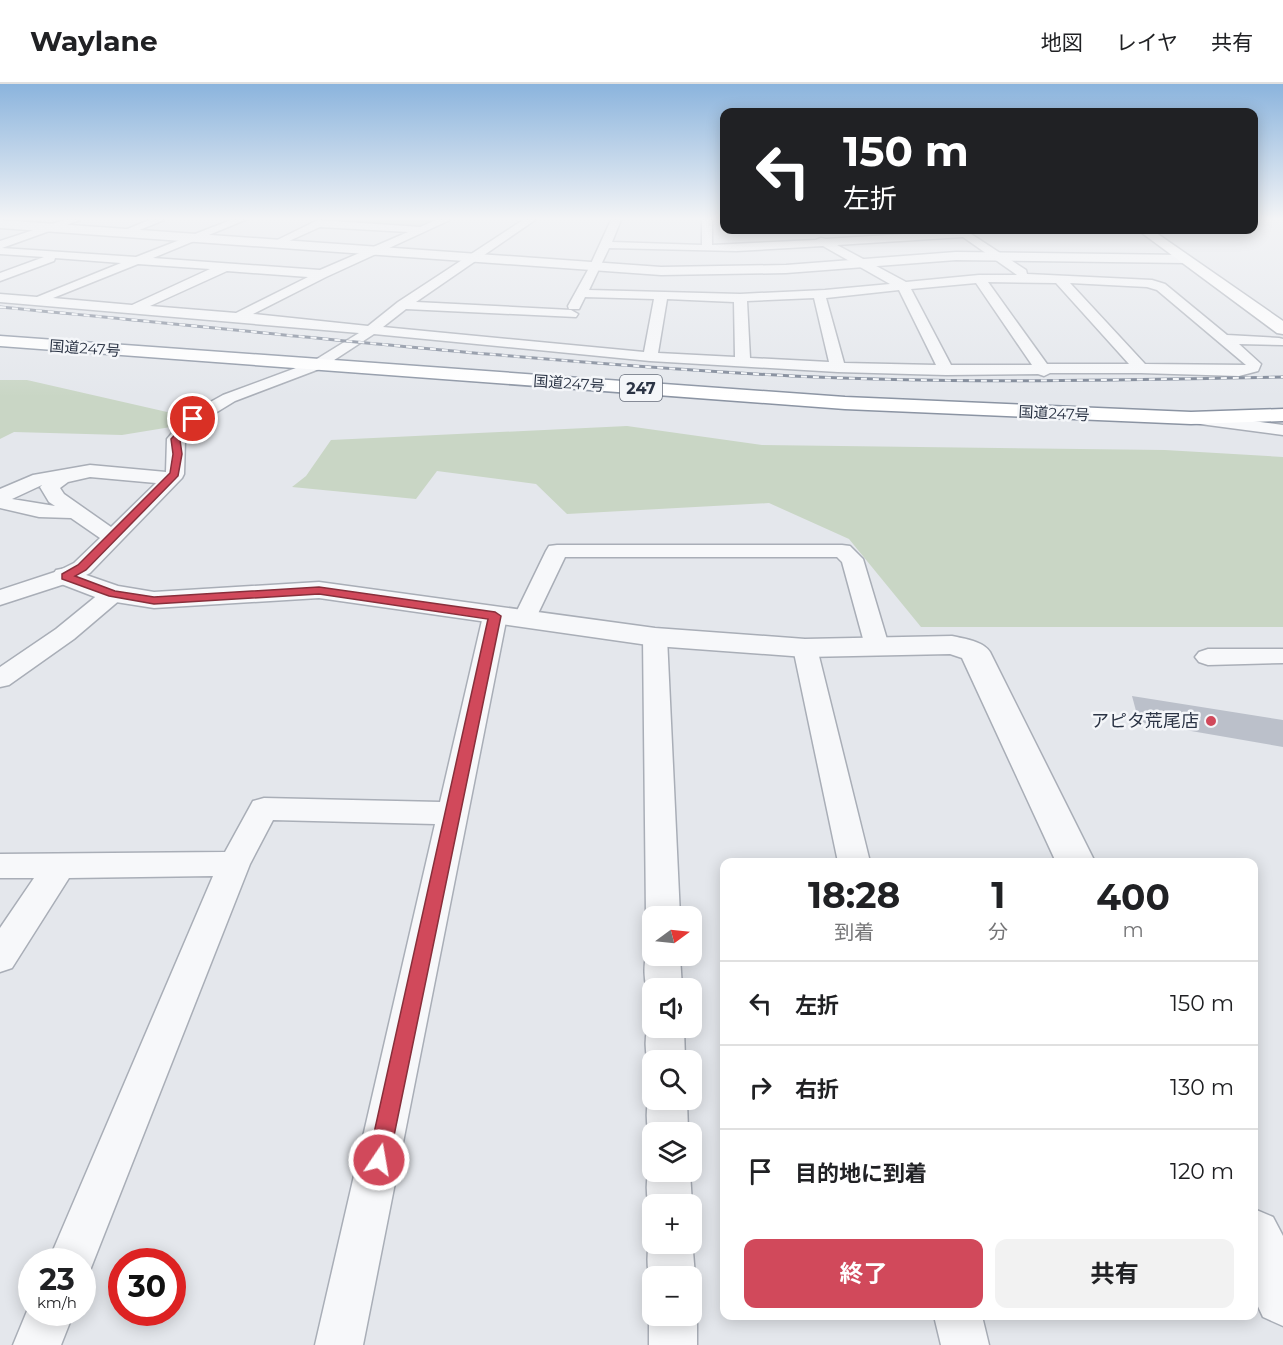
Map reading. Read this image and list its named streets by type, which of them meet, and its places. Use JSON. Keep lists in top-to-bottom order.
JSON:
{
  "streets": {
    "main road": ["国道247号", "247"]
  },
  "places": ["アピタ荒尾店"],
  "north": "right",
  "page": {
    "header": "Waylane",
    "nav": ["地図", "レイヤ", "共有"],
    "turn": ["150 m", "左折"],
    "eta": [
      "18:28",
      "到着",
      "1",
      "分",
      "400",
      "m"
    ],
    "map_buttons": ["+", "−"],
    "list": [
      {
        "name": "左折",
        "value": "150 m"
      },
      {
        "name": "右折",
        "value": "130 m"
      },
      {
        "name": "目的地に到着",
        "value": "120 m"
      }
    ],
    "buttons": ["終了", "共有"],
    "speed": "23 km/h",
    "limit": "30"
  }
}
